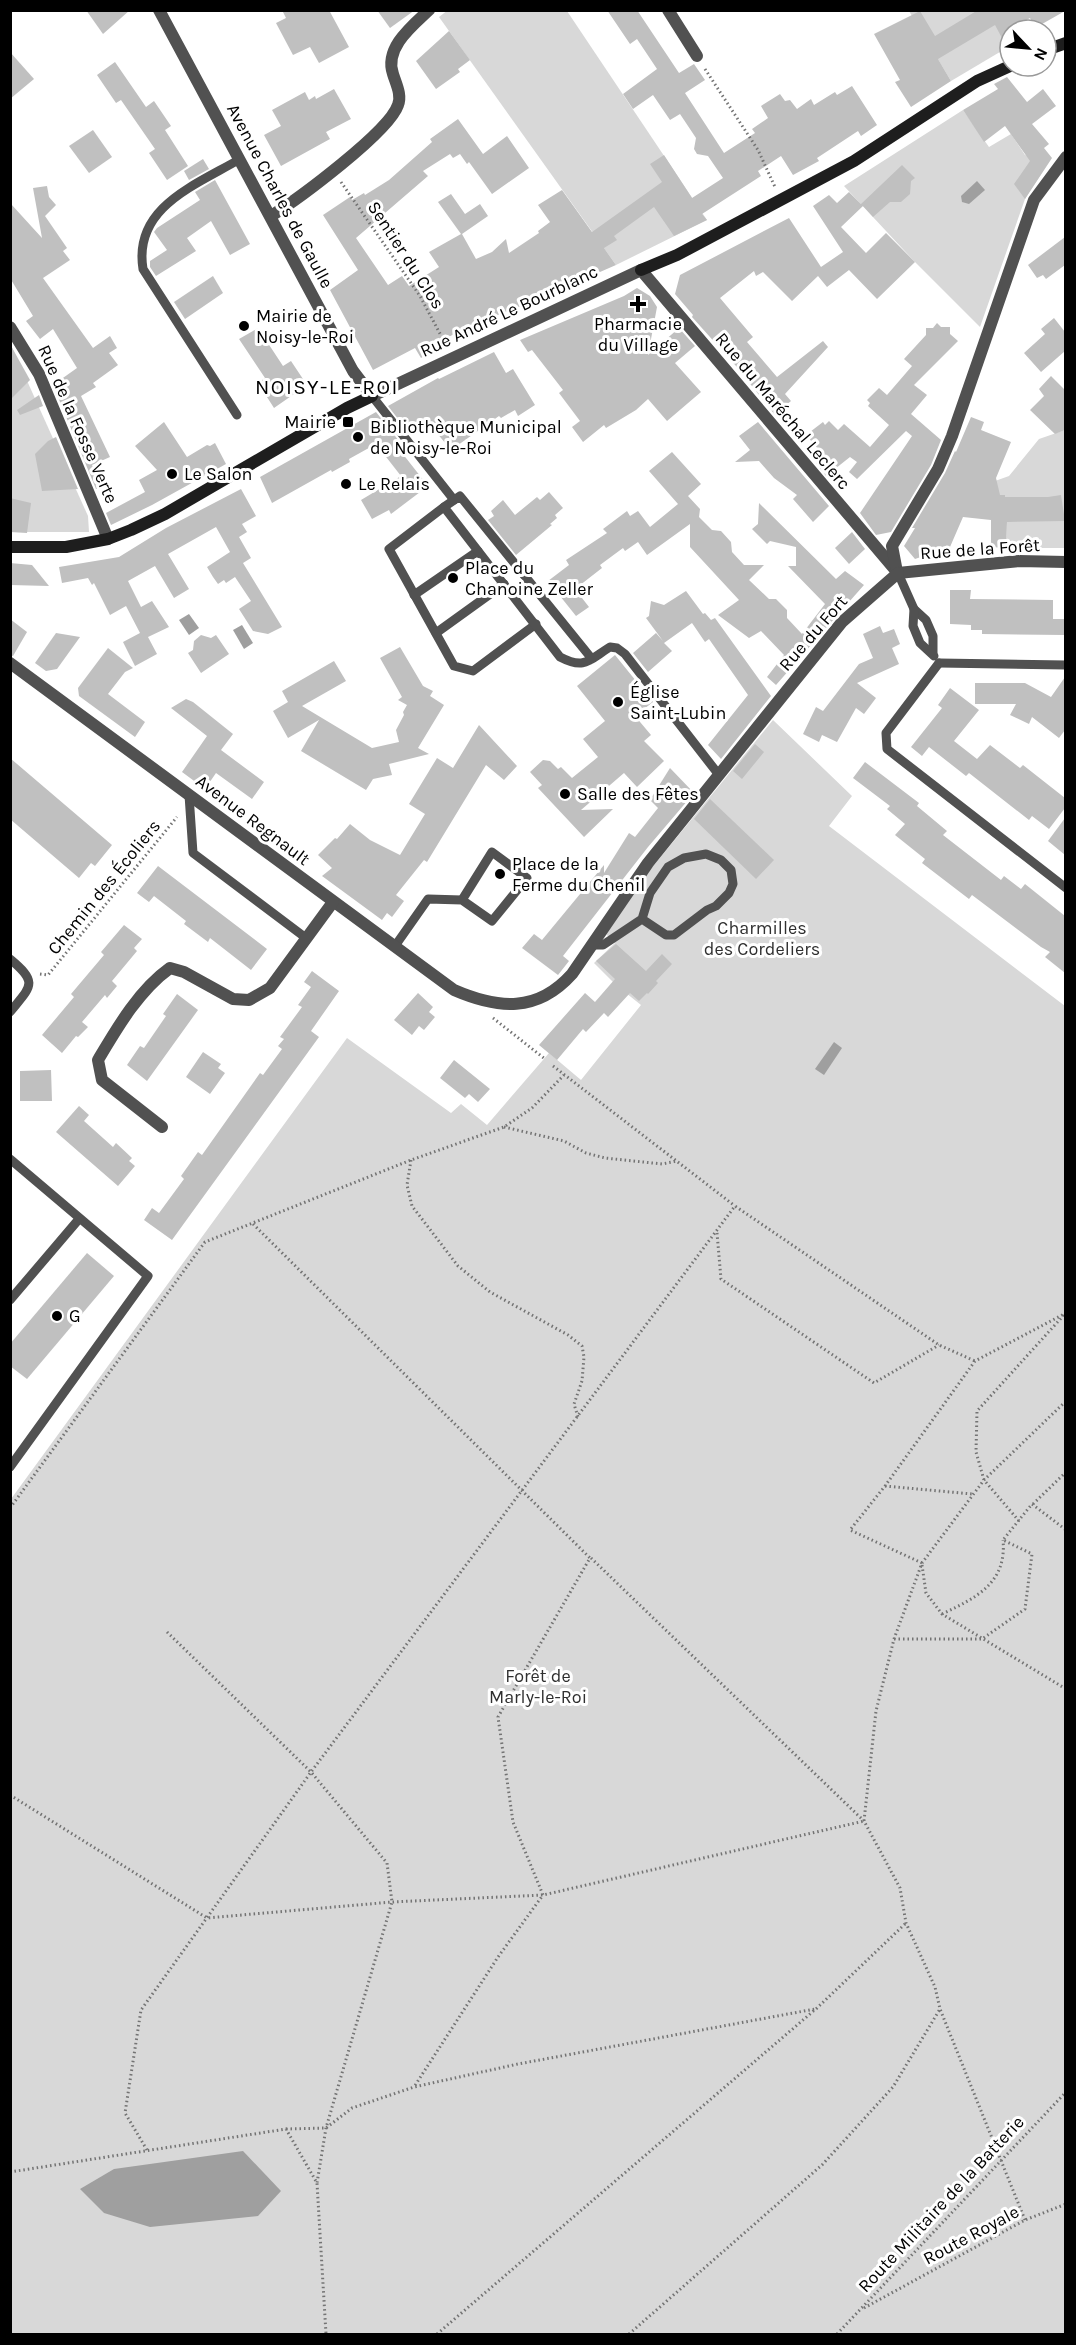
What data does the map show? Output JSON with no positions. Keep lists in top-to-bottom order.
{
  "streets": {
    "street": [
      "Avenue Charles de Gaulle",
      "Rue André Le Bourblanc",
      "Rue du Maréchal Leclerc",
      "Rue de la Fosse Verte",
      "Rue de la Forêt",
      "Rue du Fort",
      "Avenue Regnault"
    ],
    "path": [
      "Sentier du Clos",
      "Chemin des Écoliers",
      "Route Militaire de la Batterie",
      "Route Royale"
    ]
  },
  "crossings": [
    ["Avenue Charles de Gaulle", "Rue André Le Bourblanc"],
    ["Sentier du Clos", "Rue André Le Bourblanc"],
    ["Rue André Le Bourblanc", "Rue du Maréchal Leclerc"],
    ["Rue André Le Bourblanc", "Rue de la Fosse Verte"],
    ["Rue du Maréchal Leclerc", "Rue de la Forêt"],
    ["Rue du Maréchal Leclerc", "Rue du Fort"],
    ["Rue de la Forêt", "Rue du Fort"],
    ["Rue du Fort", "Avenue Regnault"],
    ["Avenue Regnault", "Chemin des Écoliers"],
    ["Route Militaire de la Batterie", "Route Royale"]
  ],
  "districts": ["NOISY-LE-ROI"],
  "parks": ["Charmilles des Cordeliers", "Forêt de Marly-le-Roi"],
  "places": {
    "health": ["Pharmacie du Village"],
    "other": [
      "Mairie de Noisy-le-Roi",
      "Bibliothèque Municipal de Noisy-le-Roi",
      "Le Salon",
      "Le Relais",
      "Place du Chanoine Zeller",
      "Église Saint-Lubin",
      "Salle des Fêtes",
      "Place de la Ferme du Chenil",
      "G"
    ],
    "transit": ["Mairie"]
  },
  "north": "bottom right"
}
